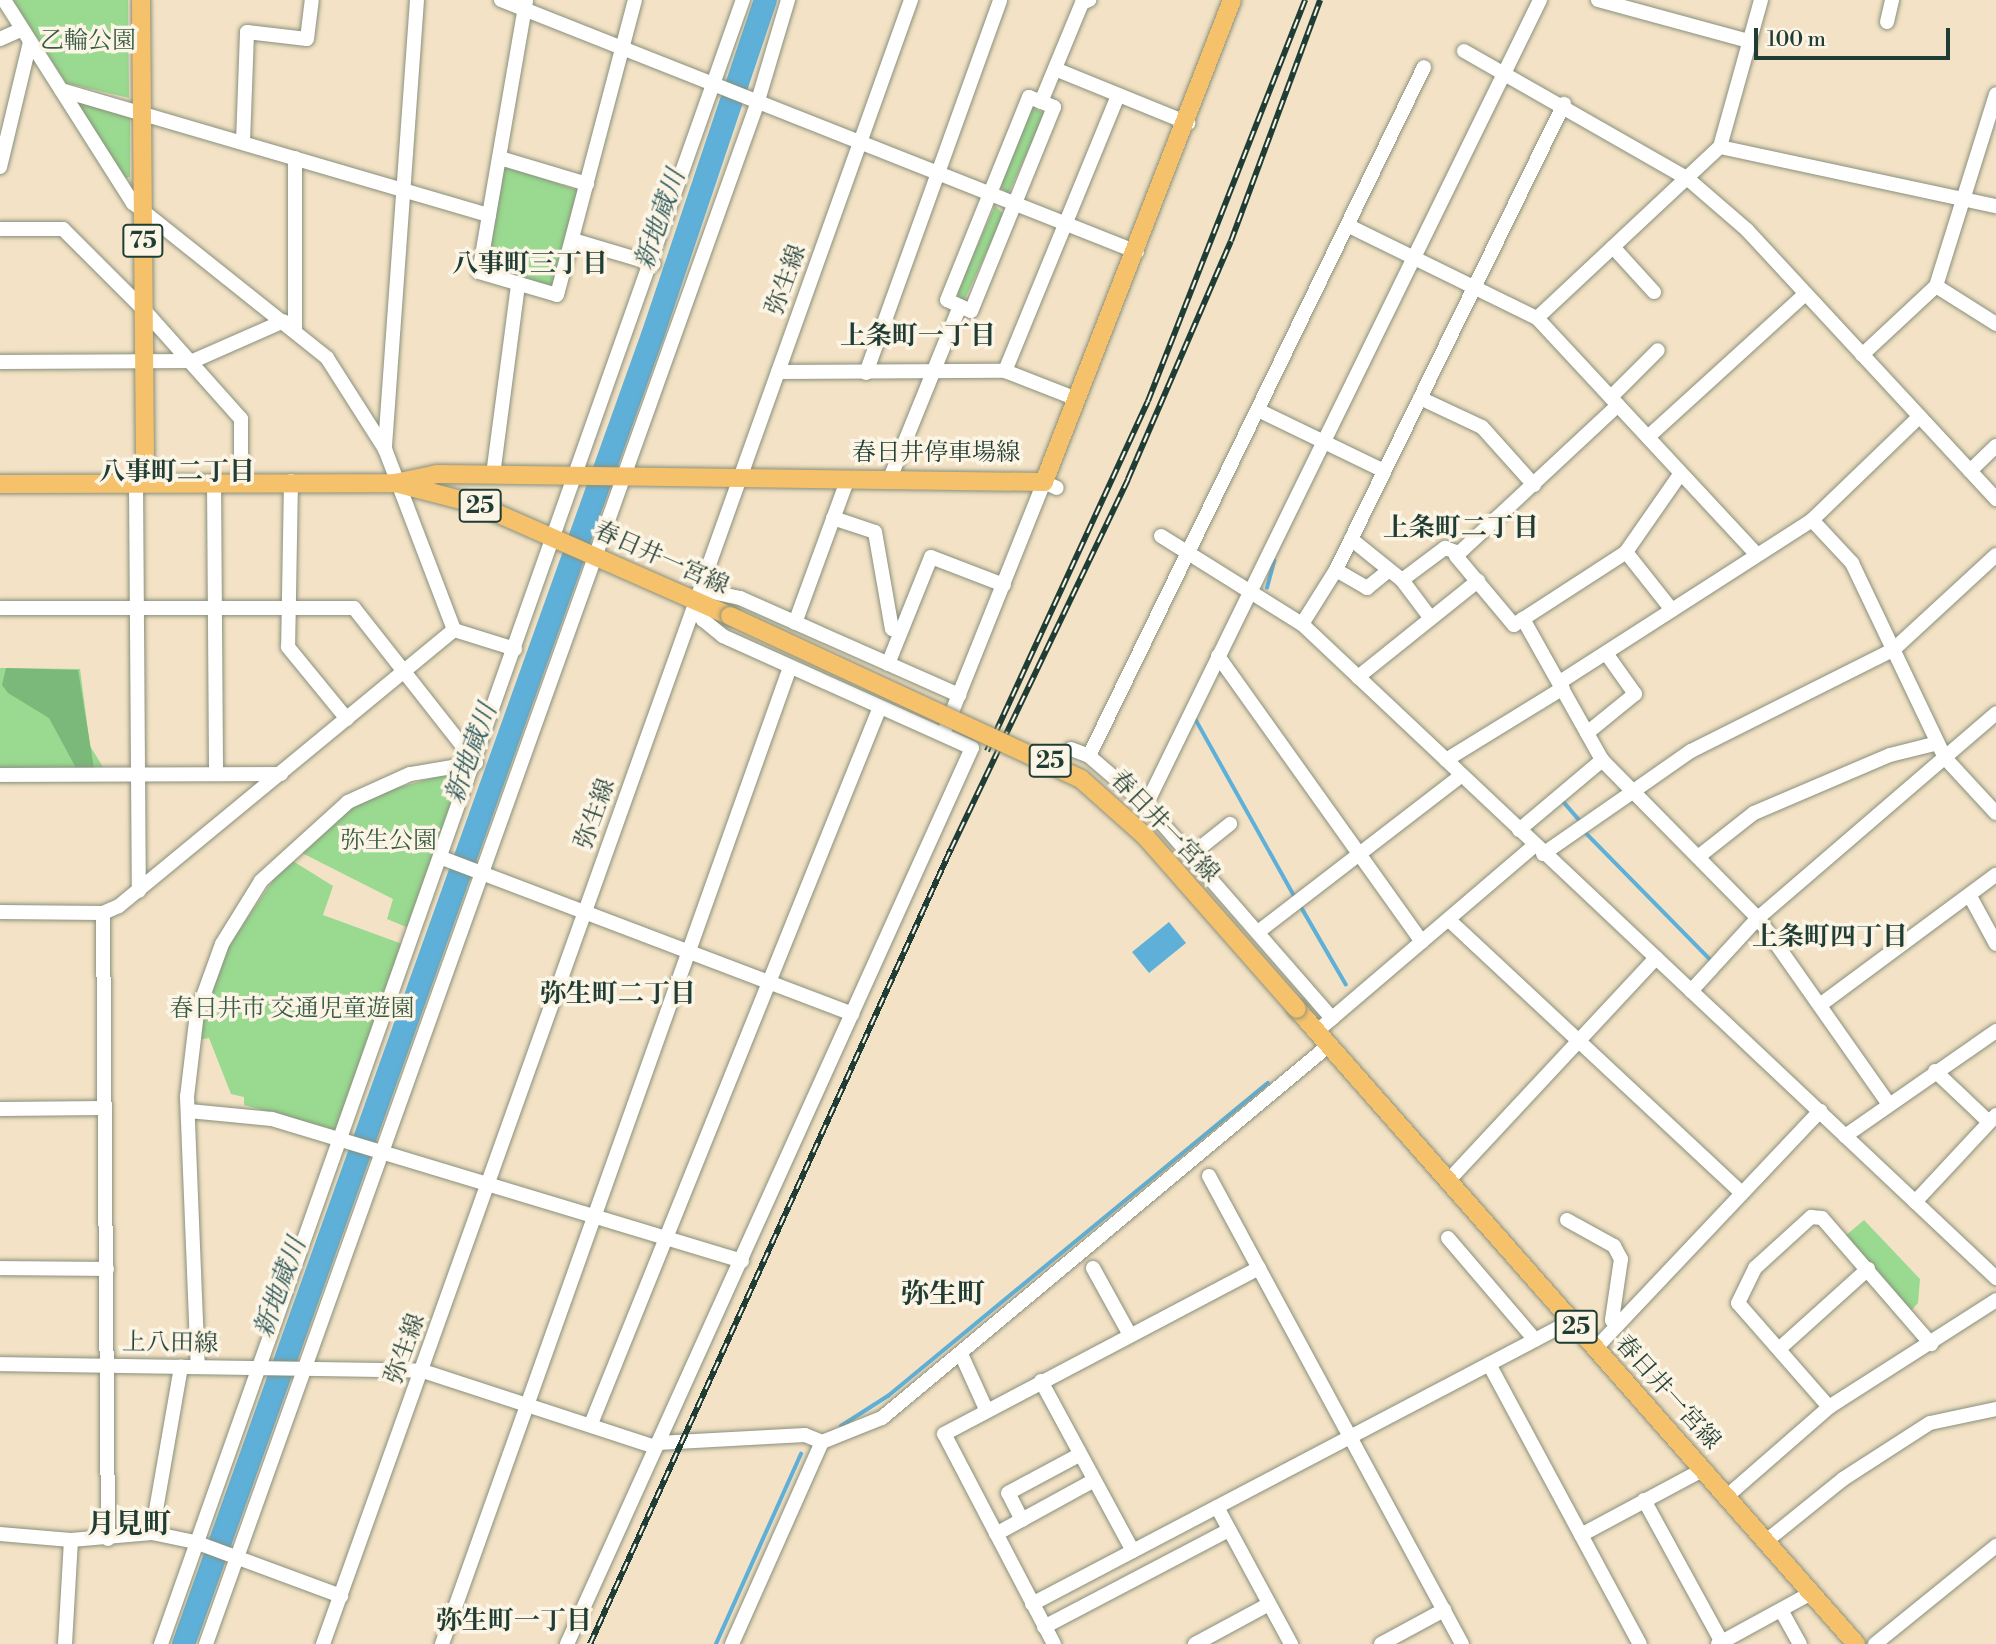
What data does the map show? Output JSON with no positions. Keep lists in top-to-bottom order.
{
  "streets": {
    "main road": [
      "75",
      "春日井停車場線",
      "25",
      "春日井一宮線"
    ],
    "street": ["弥生線", "上八田線"]
  },
  "crossings": [
    ["75", "春日井一宮線"],
    ["弥生線", "春日井停車場線"],
    ["弥生線", "春日井一宮線"],
    ["弥生線", "上八田線"],
    ["春日井停車場線", "春日井一宮線"]
  ],
  "districts": [
    "八事町三丁目",
    "上条町一丁目",
    "八事町二丁目",
    "上条町二丁目",
    "上条町四丁目",
    "弥生町二丁目",
    "弥生町",
    "月見町",
    "弥生町一丁目"
  ],
  "water": ["新地蔵川"],
  "parks": ["乙輪公園", "弥生公園", "春日井市 交通児童遊園"],
  "scale_bar": "100 m"
}
